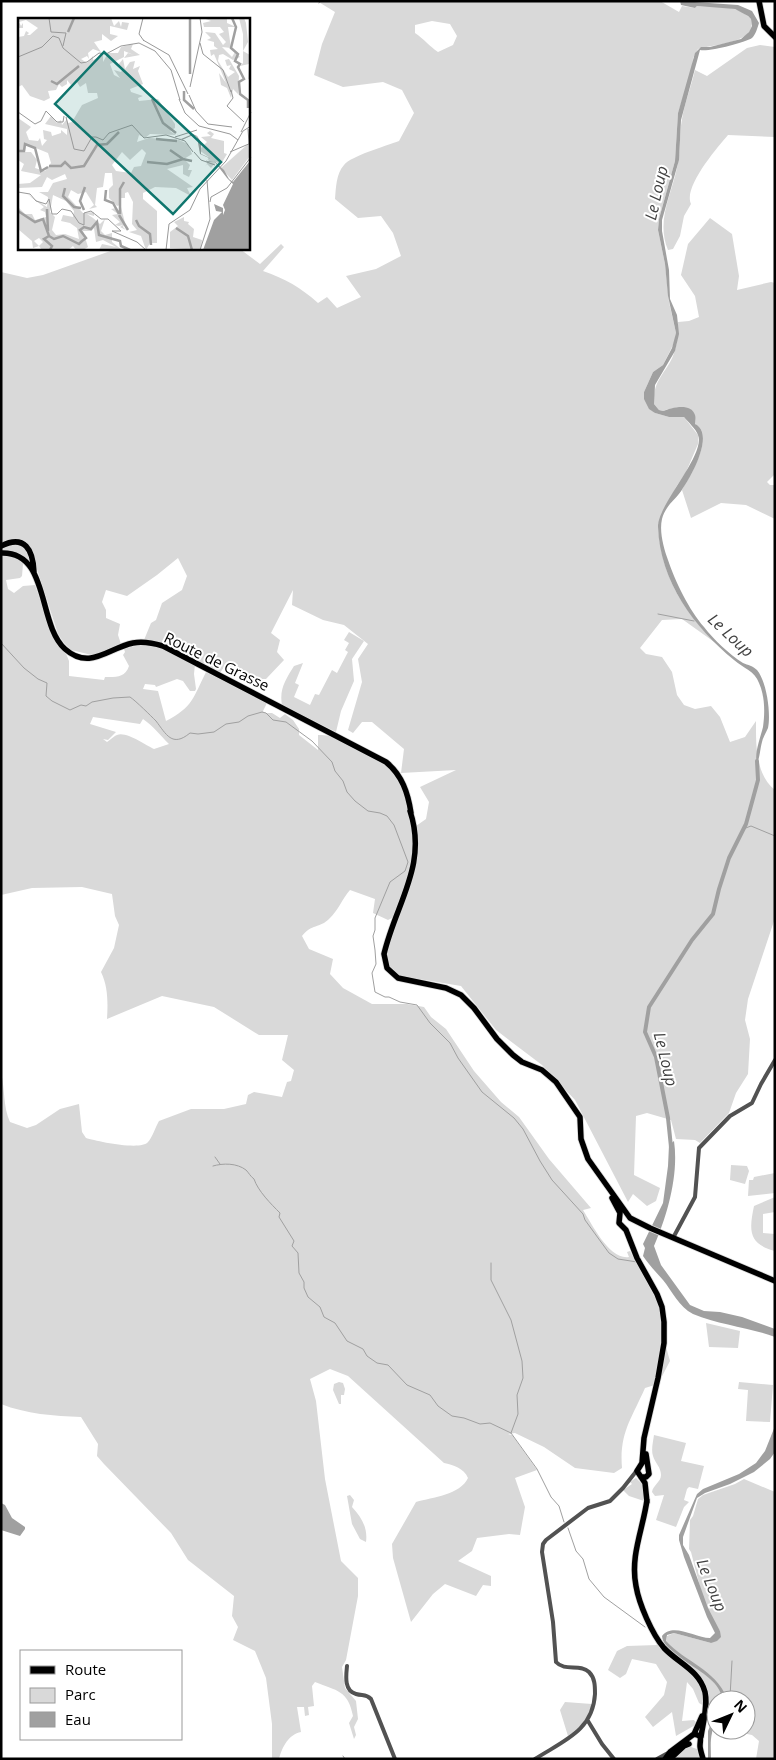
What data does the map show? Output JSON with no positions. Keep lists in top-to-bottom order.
{
  "streets": {
    "main road": ["Route de Grasse"]
  },
  "water": ["Le Loup"],
  "legend": ["Route", "Parc", "Eau"],
  "north": "top right"
}
